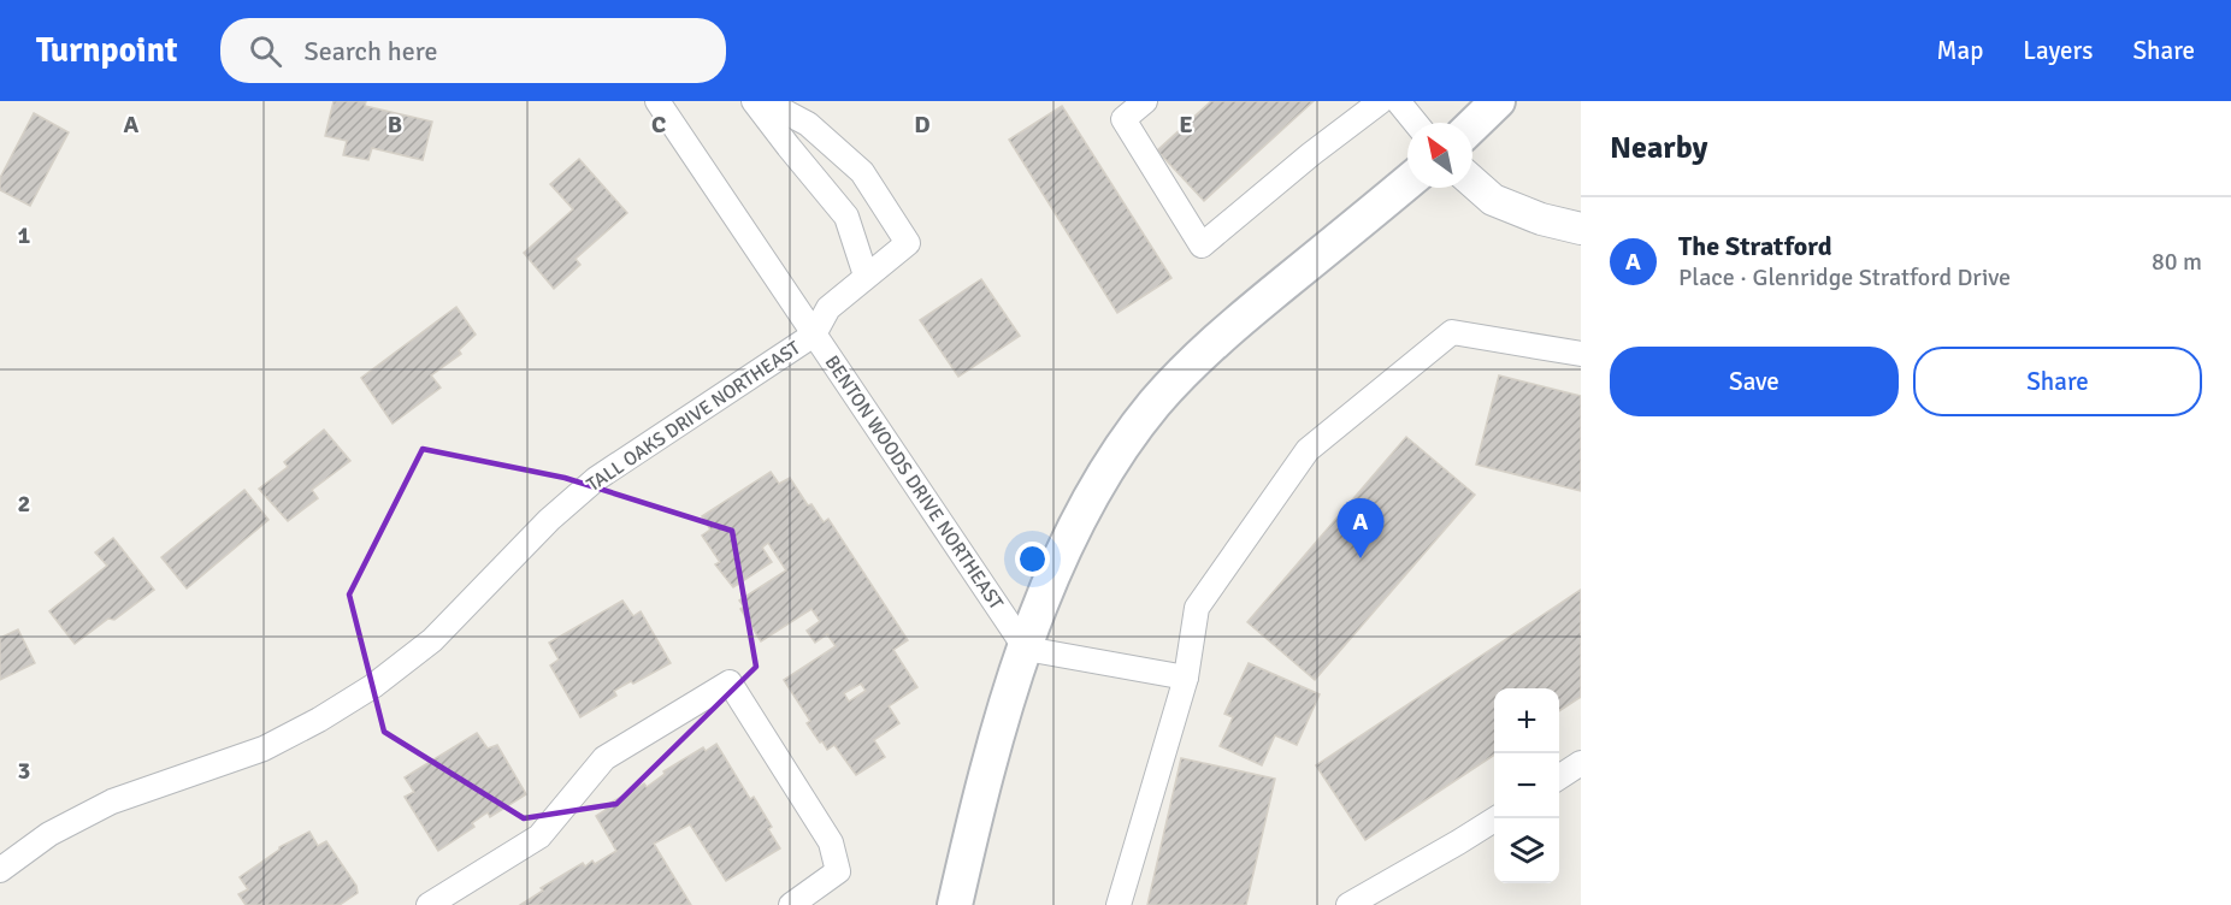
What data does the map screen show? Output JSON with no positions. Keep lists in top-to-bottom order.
{
  "streets": {
    "street": ["TALL OAKS DRIVE NORTHEAST", "BENTON WOODS DRIVE NORTHEAST"]
  },
  "crossings": [
    ["TALL OAKS DRIVE NORTHEAST", "BENTON WOODS DRIVE NORTHEAST"]
  ],
  "north": "top left",
  "page": {
    "header": "Turnpoint",
    "search": "Search here",
    "nav": ["Map", "Layers", "Share"],
    "heading": "Nearby",
    "list": [
      {
        "mark": "A",
        "name": "The Stratford",
        "note": "Place · Glenridge Stratford Drive",
        "value": "80 m"
      }
    ],
    "buttons": ["Save", "Share"],
    "pins": "A",
    "map_buttons": ["+", "−"]
  },
  "grid": {
    "columns": [
      "A",
      "B",
      "C",
      "D",
      "E"
    ],
    "rows": ["1", "2", "3"]
  }
}
